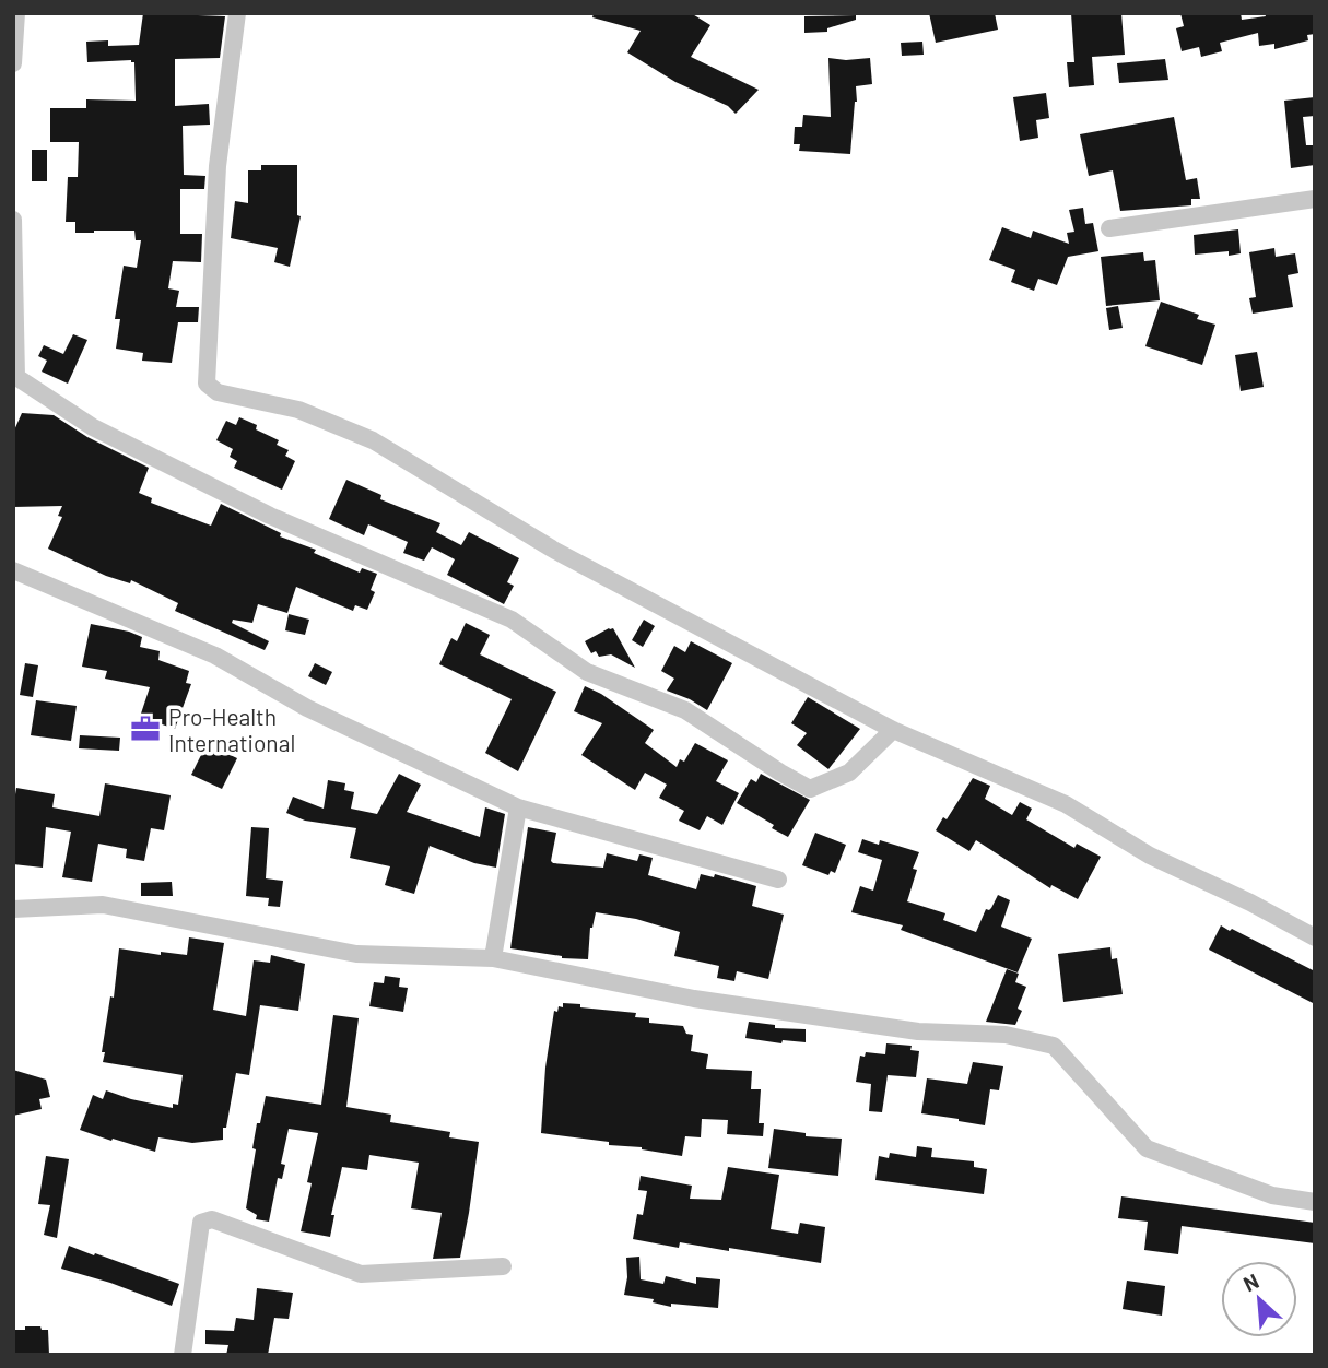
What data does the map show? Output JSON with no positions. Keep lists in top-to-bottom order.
{
  "places": {
    "office": ["Pro-Health International"]
  },
  "north": "top left"
}
